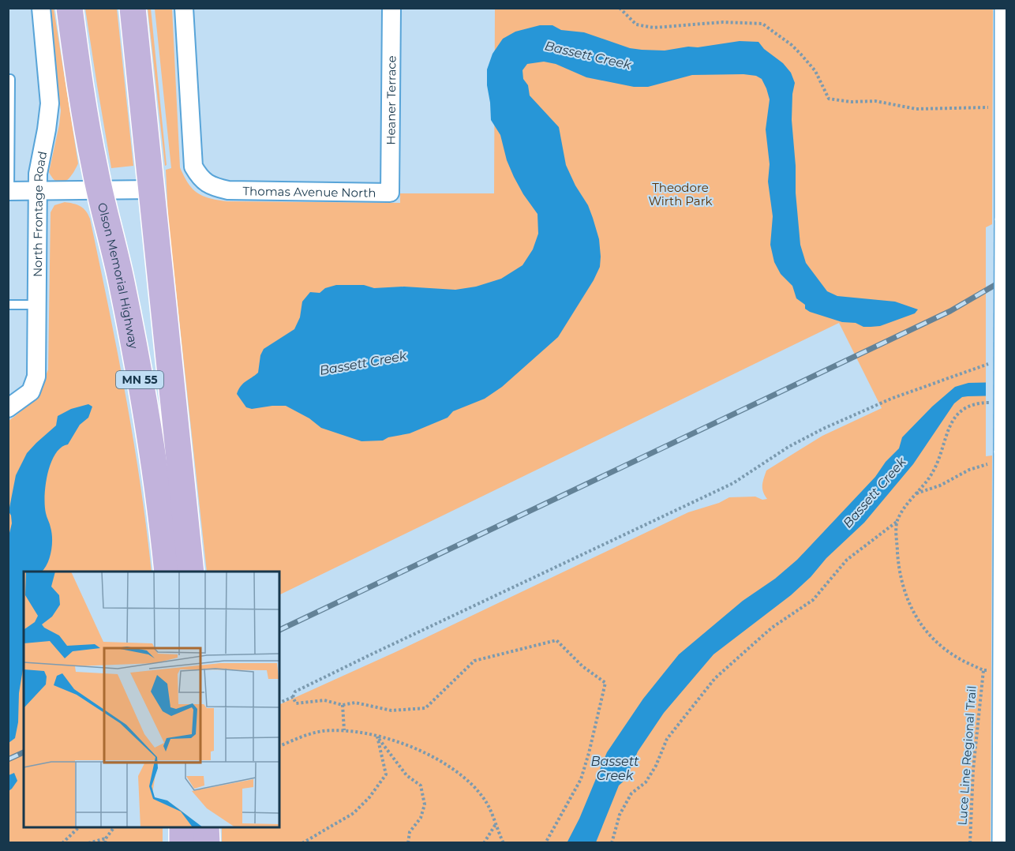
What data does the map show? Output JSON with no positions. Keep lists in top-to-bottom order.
{
  "streets": {
    "main road": ["Olson Memorial Highway", "MN 55"],
    "street": ["Heaner Terrace", "Thomas Avenue North", "North Frontage Road"],
    "path": ["Luce Line Regional Trail"]
  },
  "crossings": [
    ["Heaner Terrace", "Thomas Avenue North"]
  ],
  "water": ["Bassett Creek"],
  "parks": ["Theodore Wirth Park"]
}
